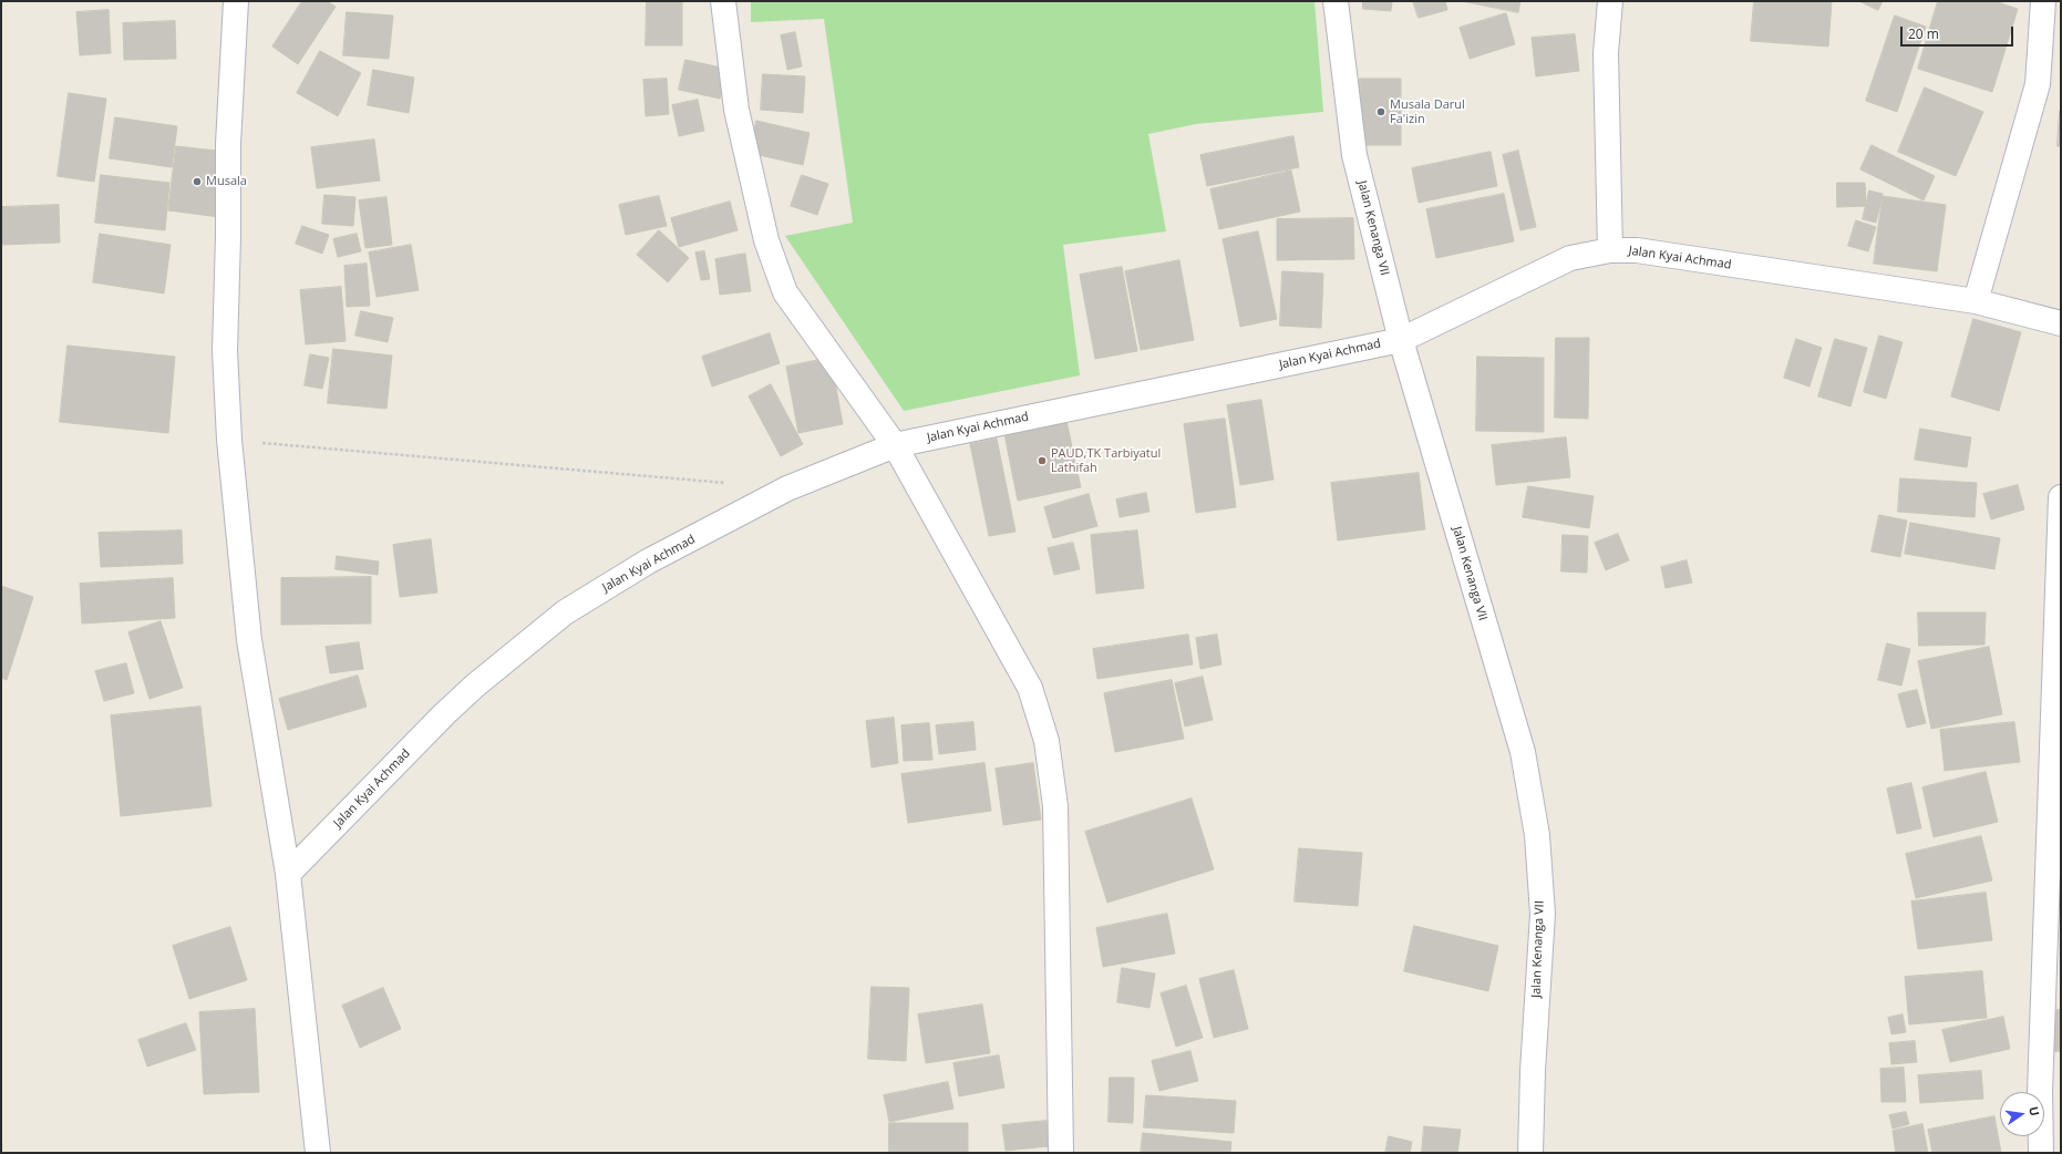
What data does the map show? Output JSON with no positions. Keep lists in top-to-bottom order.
{
  "streets": {
    "street": ["Jalan Kenanga VII", "Jalan Kyai Achmad"]
  },
  "crossings": [
    ["Jalan Kenanga VII", "Jalan Kyai Achmad"]
  ],
  "places": ["Musala Darul Fa'izin", "Musala", "PAUD,TK Tarbiyatul Lathifah"],
  "scale_bar": "20 m",
  "north": "right"
}
